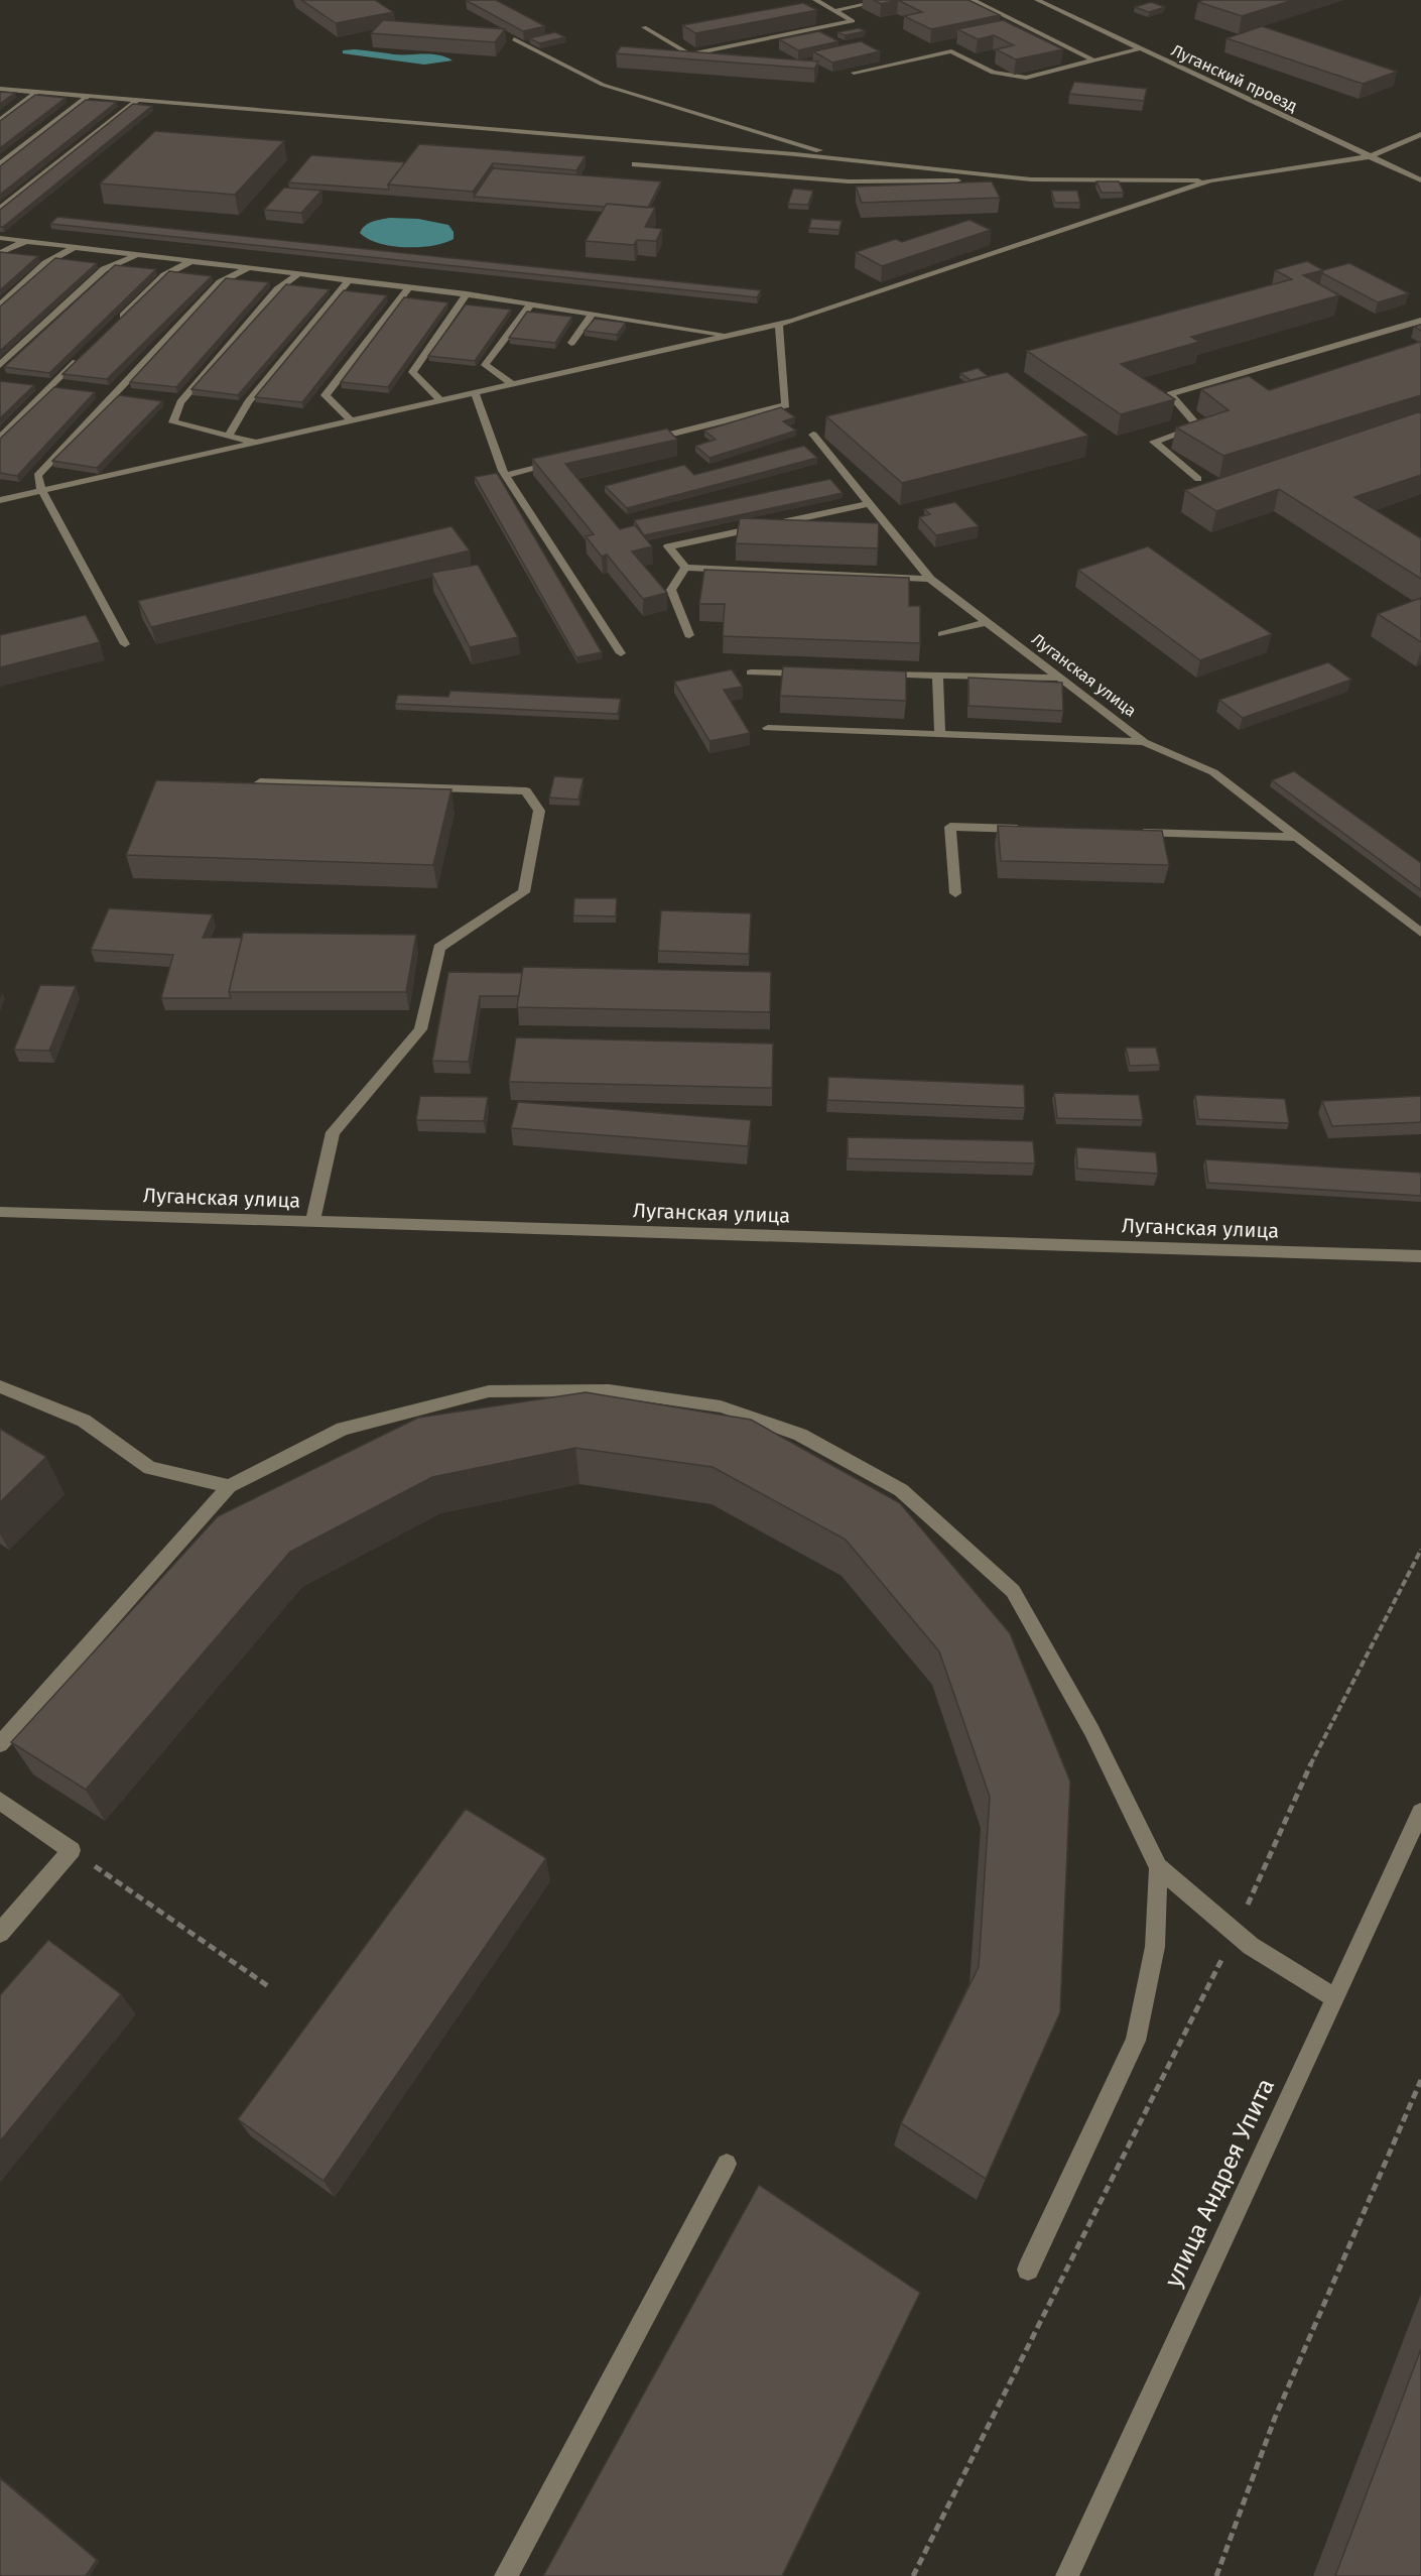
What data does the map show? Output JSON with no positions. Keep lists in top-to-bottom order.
{
  "streets": {
    "street": ["Луганский проезд", "Луганская улица", "улица Андрея Упита"]
  }
}
